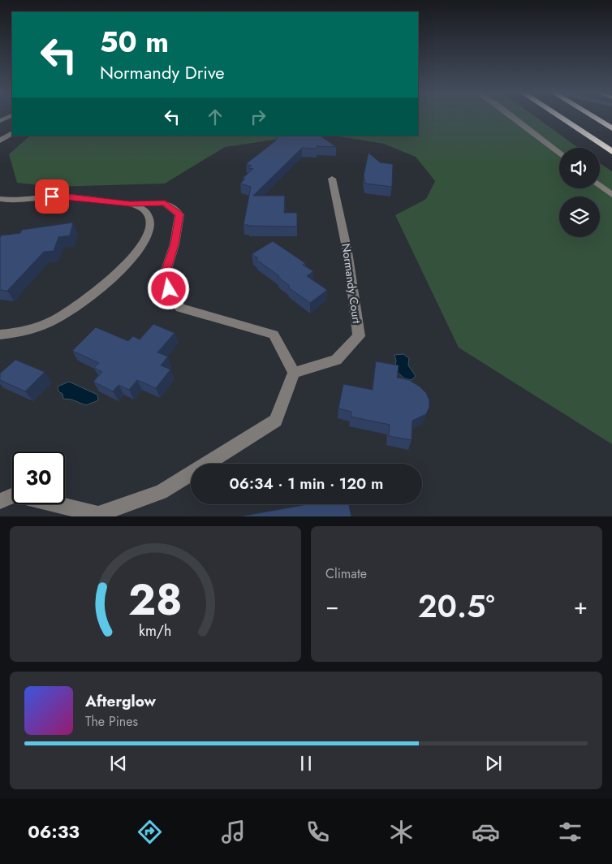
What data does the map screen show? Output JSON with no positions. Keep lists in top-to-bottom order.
{
  "streets": {
    "street": ["Normandy Court"]
  },
  "page": {
    "turn": ["50 m", "Normandy Drive"],
    "limit": "30",
    "trip": "06:34 · 1 min · 120 m",
    "tile": "Climate",
    "heat": ["−", "20.5°", "+"],
    "song": ["Afterglow", "The Pines"],
    "tabs": "06:33",
    "gauge": ["28", "km/h"]
  }
}
